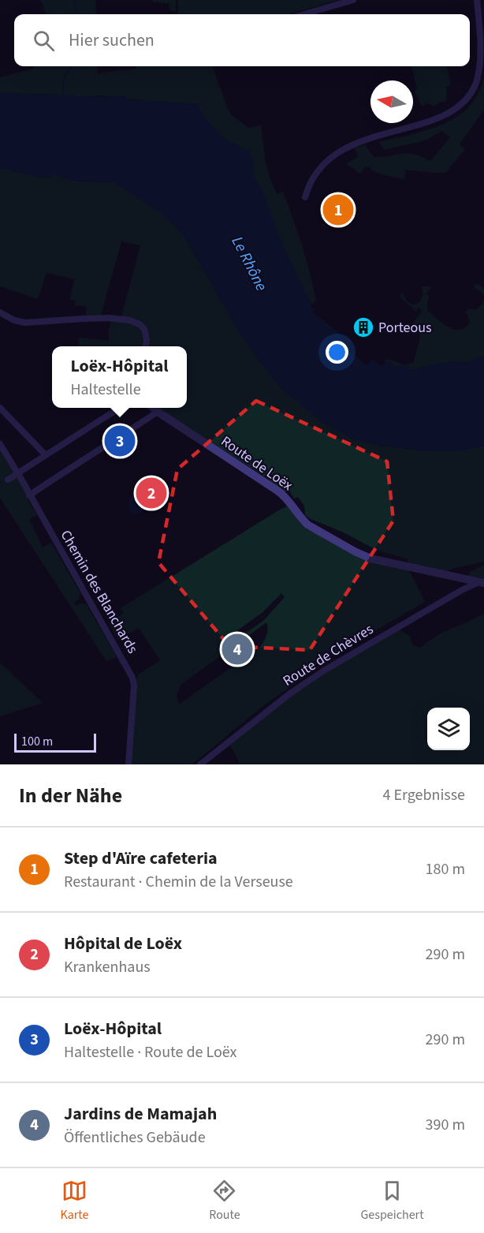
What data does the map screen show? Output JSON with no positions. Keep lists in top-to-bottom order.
{
  "streets": {
    "street": ["Route de Loëx", "Chemin des Blanchards", "Route de Chèvres"]
  },
  "crossings": [
    ["Route de Loëx", "Route de Chèvres"]
  ],
  "water": ["Le Rhône"],
  "places": {
    "building": ["Porteous"]
  },
  "scale_bar": "100 m",
  "north": "left",
  "page": {
    "search": "Hier suchen",
    "pins": [
      "1",
      "3",
      "2",
      "4"
    ],
    "popup": ["Loëx-Hôpital", "Haltestelle"],
    "scale": "100 m",
    "heading": ["In der Nähe", "4 Ergebnisse"],
    "list": [
      {
        "mark": "1",
        "name": "Step d'Aïre cafeteria",
        "note": "Restaurant · Chemin de la Verseuse",
        "value": "180 m"
      },
      {
        "mark": "2",
        "name": "Hôpital de Loëx",
        "note": "Krankenhaus",
        "value": "290 m"
      },
      {
        "mark": "3",
        "name": "Loëx-Hôpital",
        "note": "Haltestelle · Route de Loëx",
        "value": "290 m"
      },
      {
        "mark": "4",
        "name": "Jardins de Mamajah",
        "note": "Öffentliches Gebäude",
        "value": "390 m"
      }
    ],
    "nav": ["Karte", "Route", "Gespeichert"]
  }
}
